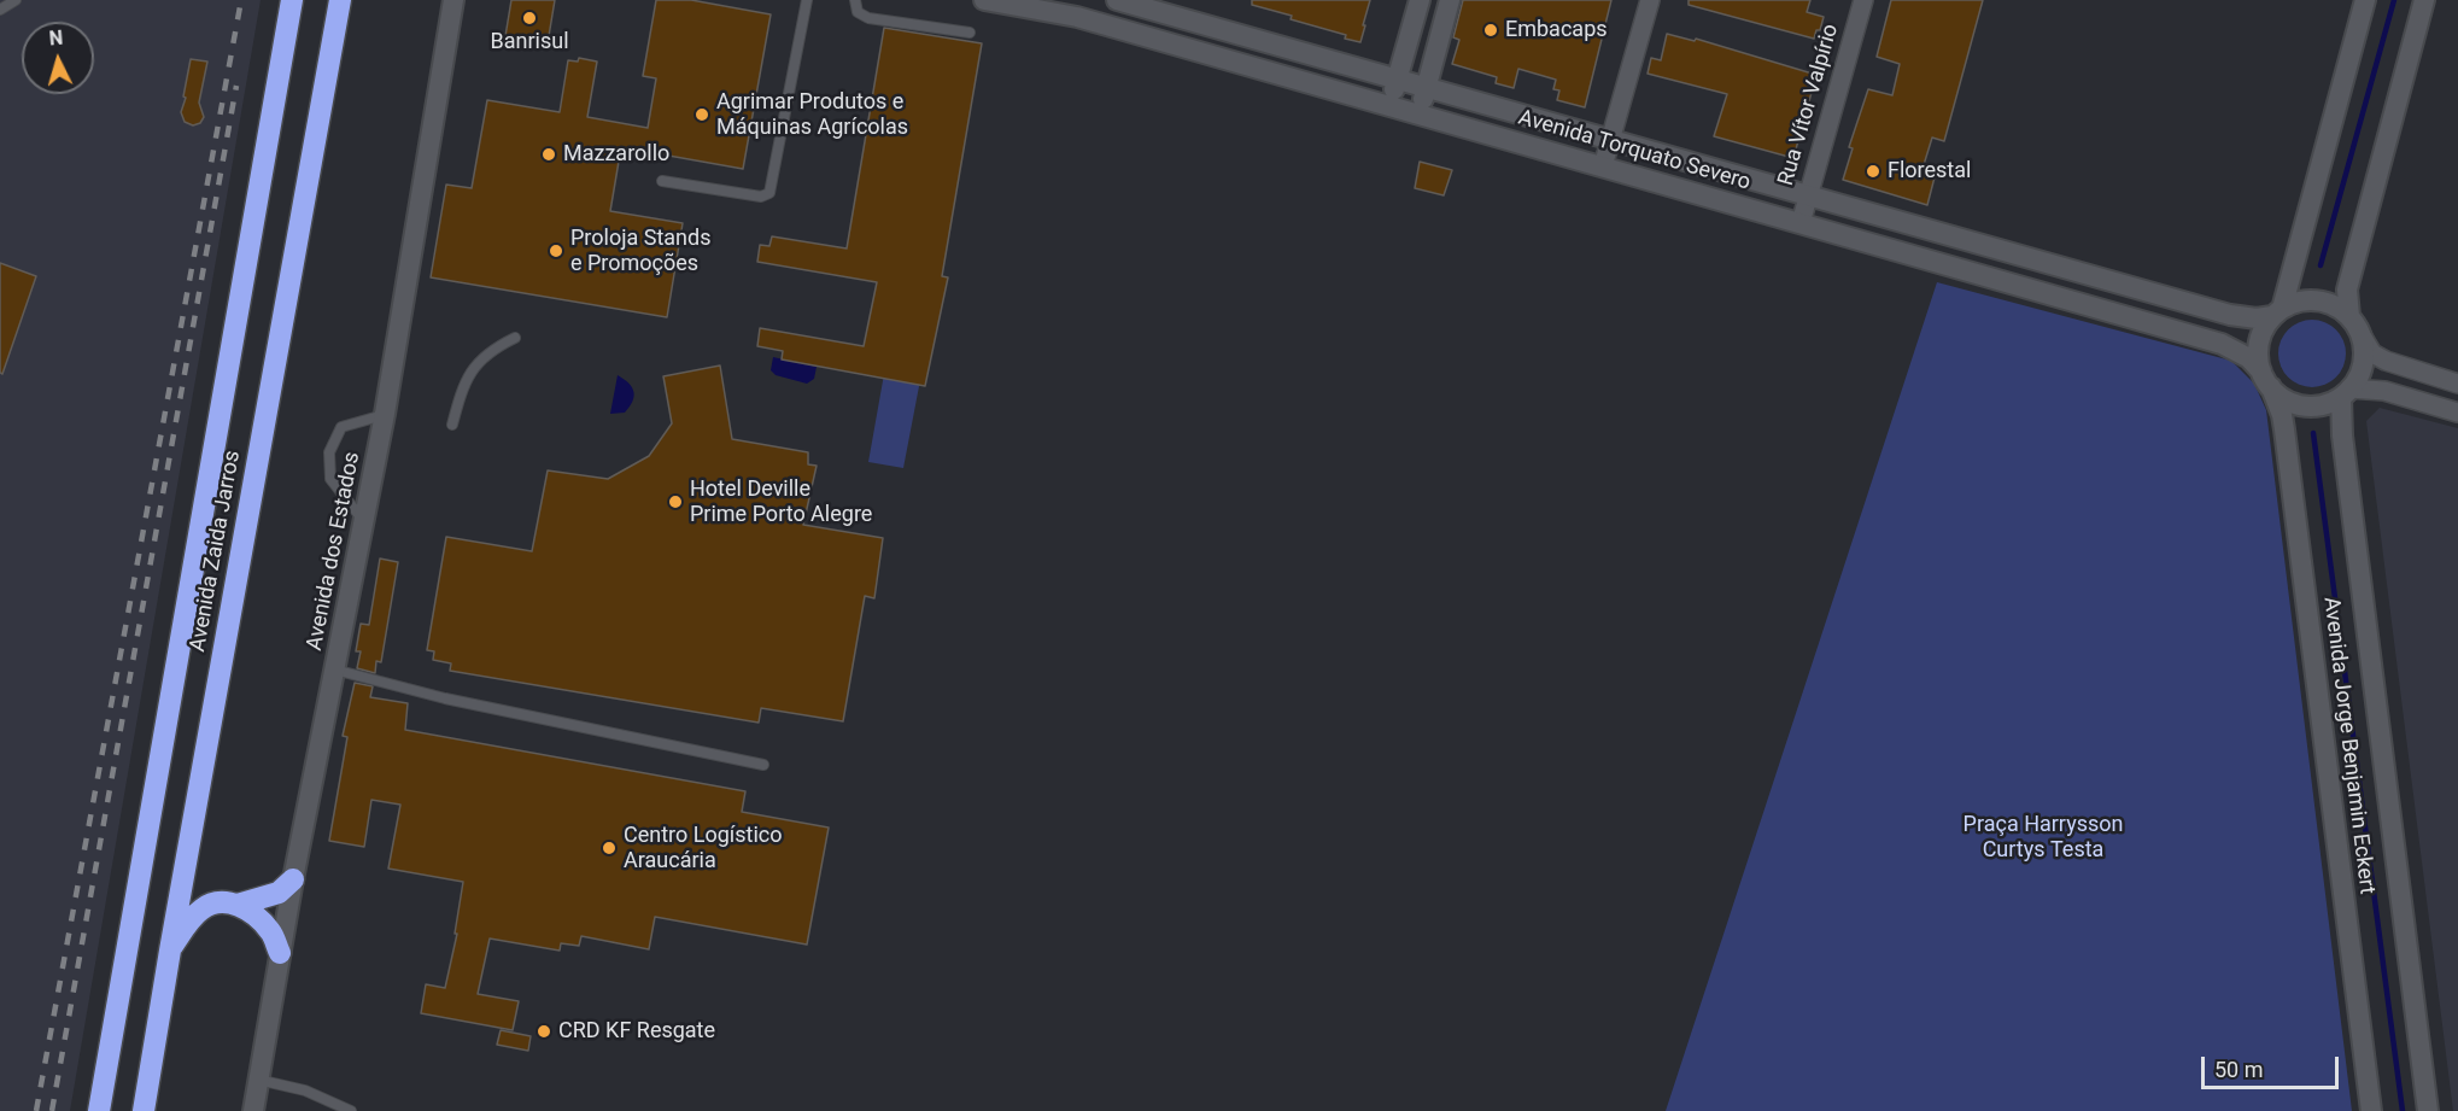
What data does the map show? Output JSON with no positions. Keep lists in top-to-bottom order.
{
  "streets": {
    "highway": ["Avenida Zaida Jarros"],
    "street": [
      "Rua Vítor Valpírio",
      "Avenida Torquato Severo",
      "Avenida dos Estados",
      "Avenida Jorge Benjamin Eckert"
    ]
  },
  "crossings": [
    ["Rua Vítor Valpírio", "Avenida Torquato Severo"],
    ["Avenida Torquato Severo", "Avenida Jorge Benjamin Eckert"]
  ],
  "parks": ["Praça Harrysson Curtys Testa"],
  "places": [
    "Banrisul",
    "Embacaps",
    "Agrimar Produtos e Máquinas Agrícolas",
    "Mazzarollo",
    "Florestal",
    "Proloja Stands e Promoções",
    "Hotel Deville Prime Porto Alegre",
    "Centro Logístico Araucária",
    "CRD KF Resgate"
  ],
  "scale_bar": "50 m",
  "north": "top"
}
